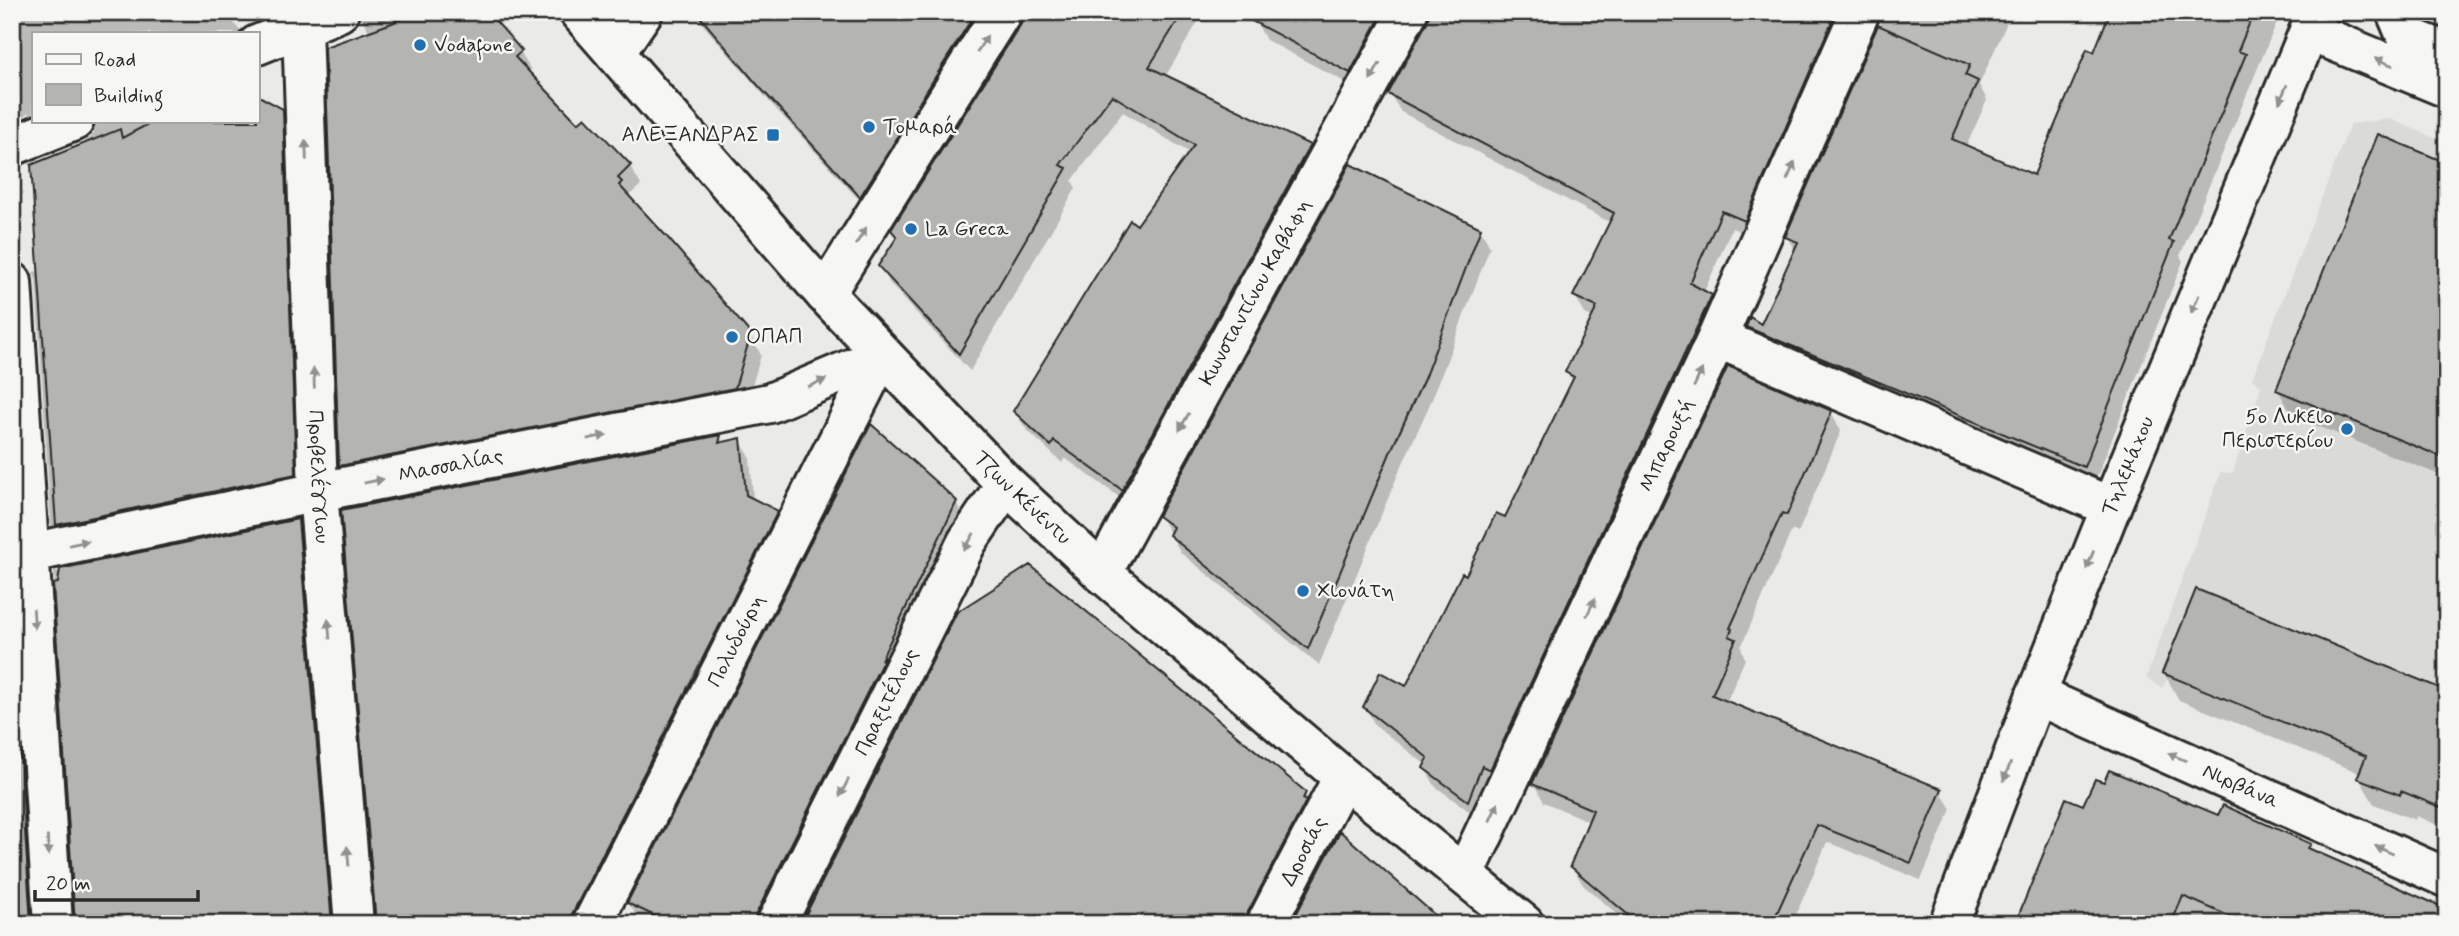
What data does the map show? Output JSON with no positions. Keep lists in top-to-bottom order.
{
  "streets": {
    "street": [
      "Κωνσταντίνου Καβάφη",
      "Μπαρουξή",
      "Μασσαλίας",
      "Τηλεμάχου",
      "Προβελέγγιου",
      "Τζων Κένεντυ",
      "Πολυδούρη",
      "Πραξιτέλους",
      "Νιρβάνα",
      "Δροσιάς"
    ]
  },
  "crossings": [
    ["Κωνσταντίνου Καβάφη", "Τζων Κένεντυ"],
    ["Μπαρουξή", "Τζων Κένεντυ"],
    ["Μασσαλίας", "Προβελέγγιου"],
    ["Μασσαλίας", "Τζων Κένεντυ"],
    ["Μασσαλίας", "Πολυδούρη"],
    ["Τηλεμάχου", "Νιρβάνα"],
    ["Τζων Κένεντυ", "Πολυδούρη"],
    ["Τζων Κένεντυ", "Πραξιτέλους"],
    ["Τζων Κένεντυ", "Δροσιάς"]
  ],
  "one_way": [
    "Κωνσταντίνου Καβάφη",
    "Μπαρουξή",
    "Μασσαλίας",
    "Τηλεμάχου",
    "Πραξιτέλους",
    "Νιρβάνα"
  ],
  "places": {
    "other": [
      "Vodafone",
      "Τομαρά",
      "La Greca",
      "ΟΠΑΠ",
      "5ο Λυκειο Περιστερίου",
      "Χιονάτη"
    ],
    "transit": ["ΑΛΕΞΑΝΔΡΑΣ"]
  },
  "legend": ["Road", "Building"],
  "scale_bar": "20 m"
}
